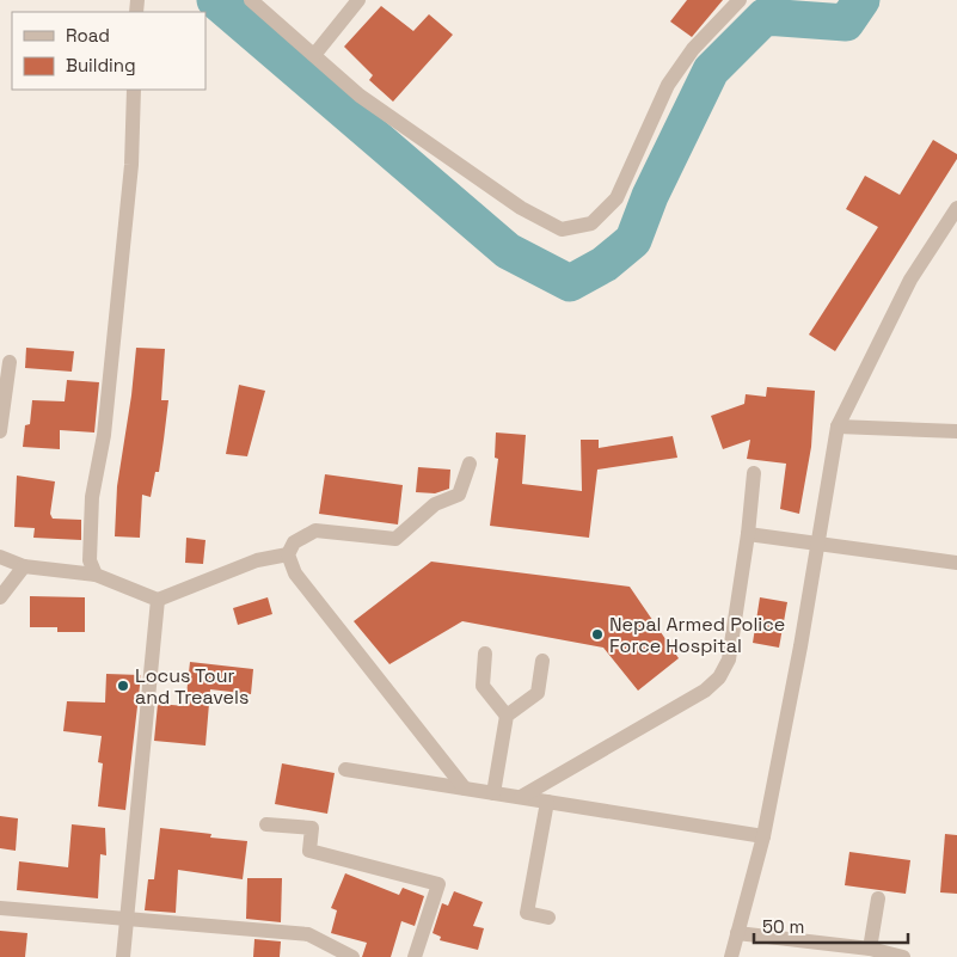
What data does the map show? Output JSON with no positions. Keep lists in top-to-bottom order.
{
  "places": ["Nepal Armed Police Force Hospital", "Locus Tour and Treavels"],
  "legend": ["Road", "Building"],
  "scale_bar": "50 m"
}
